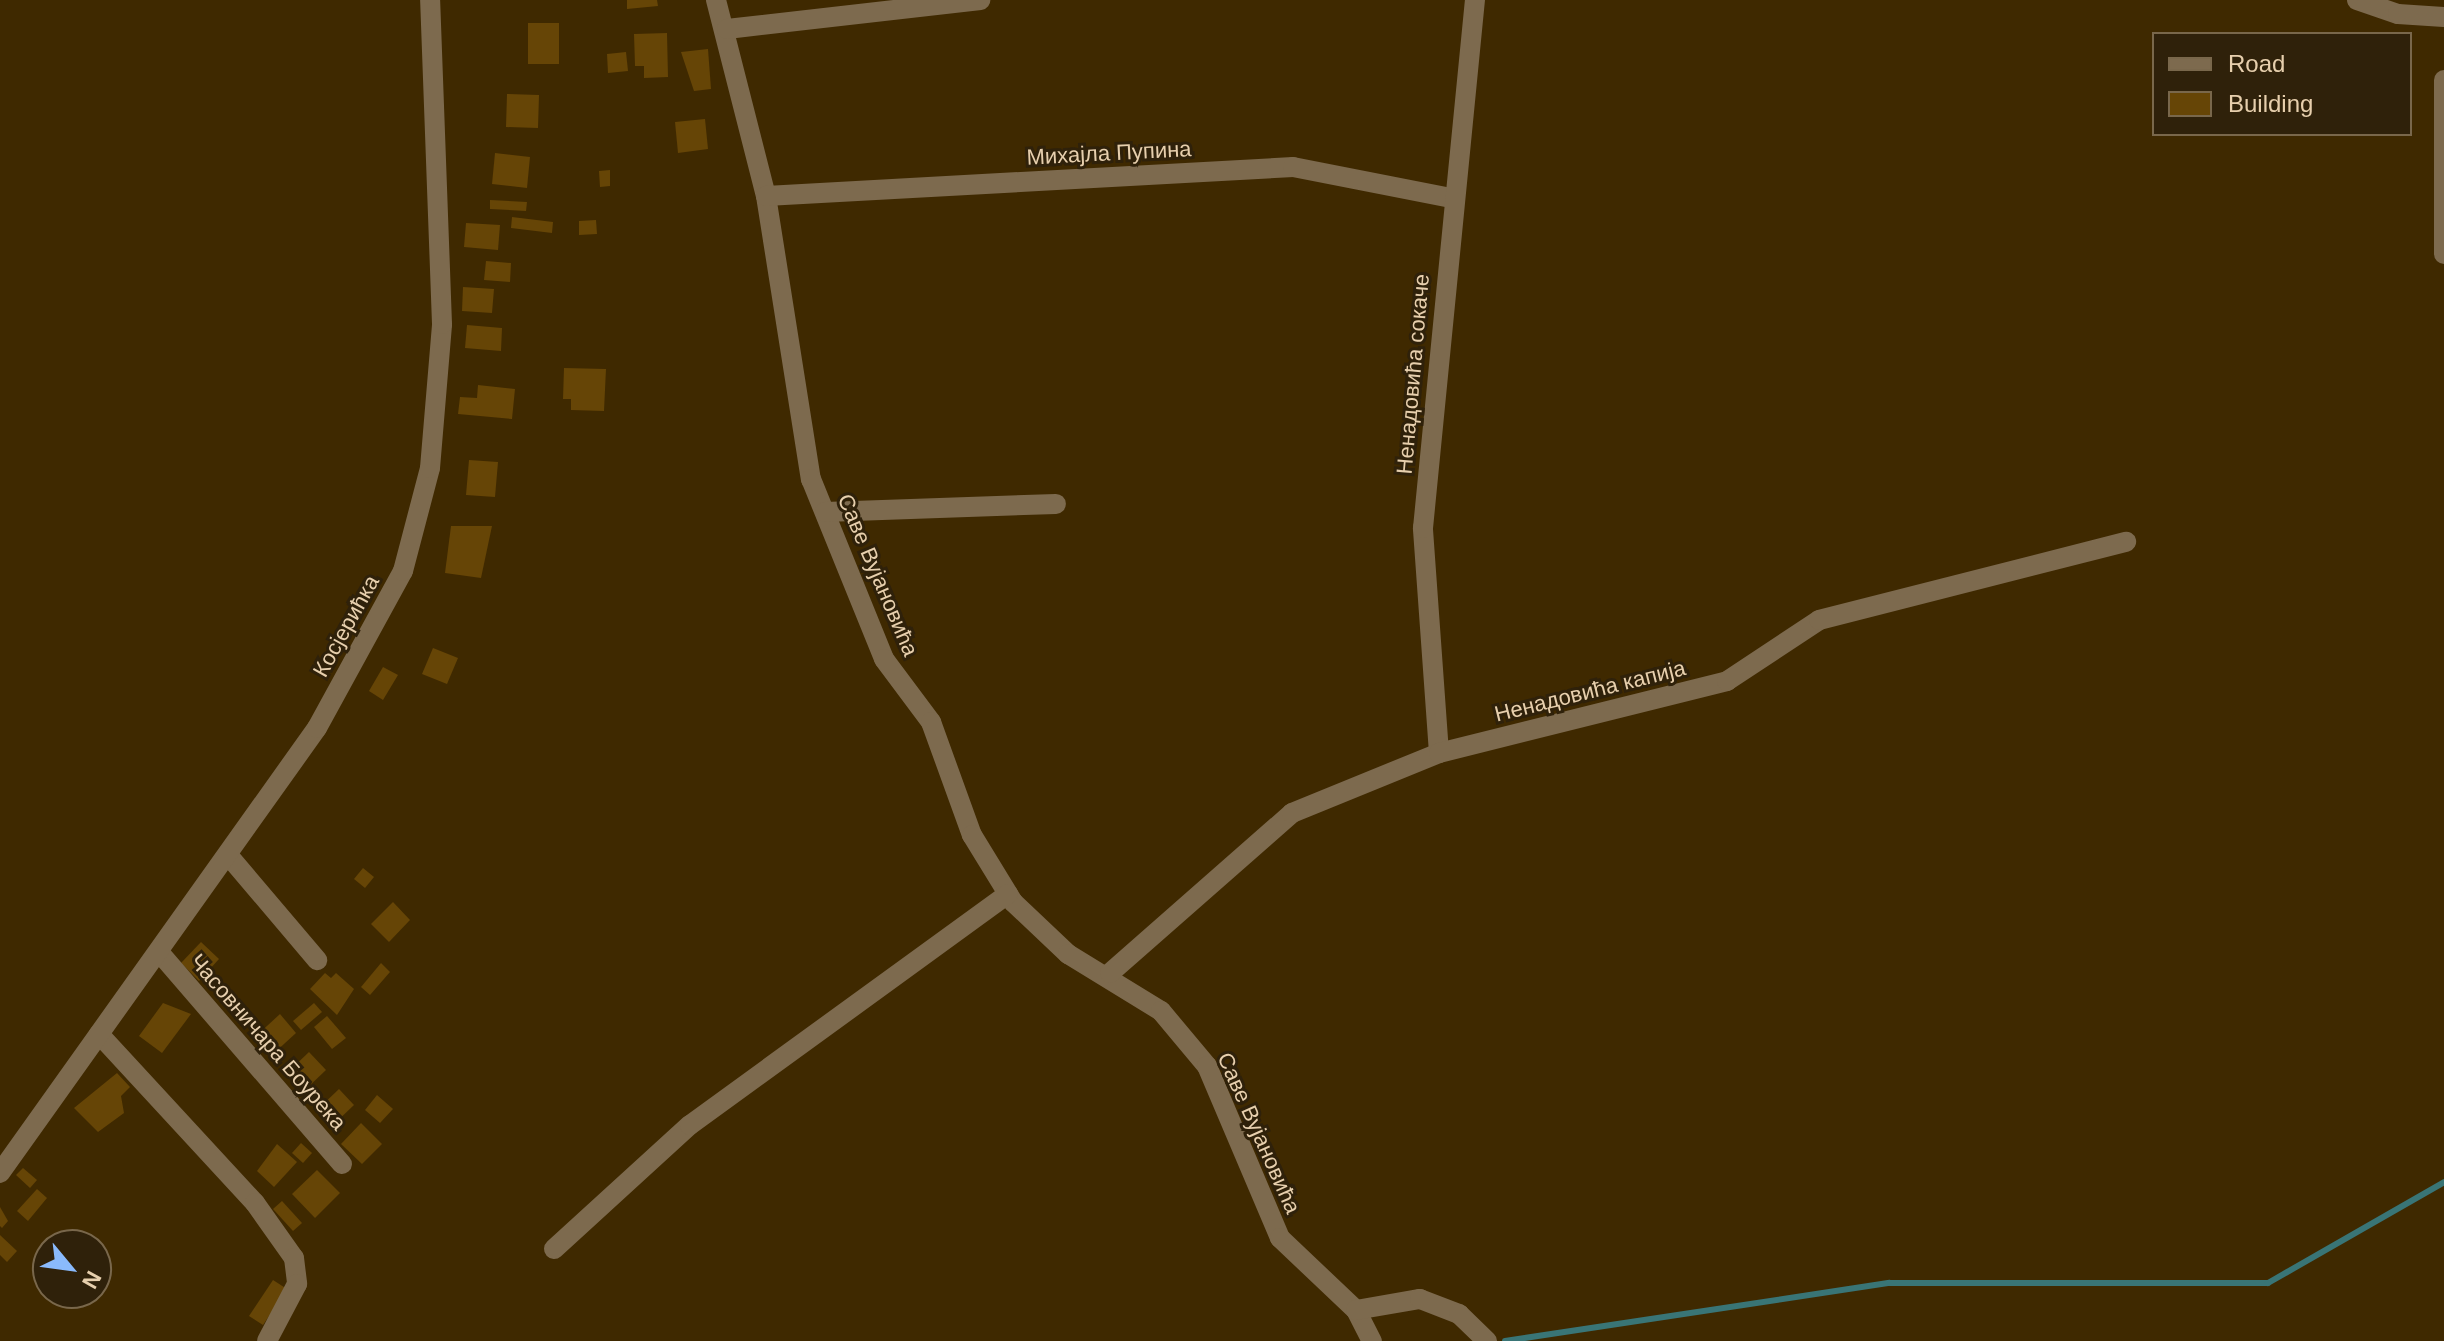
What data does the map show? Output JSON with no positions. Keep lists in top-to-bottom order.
{
  "streets": {
    "street": [
      "Михајла Пупина",
      "Ненадовића сокаче",
      "Саве Вујановића",
      "Косјерићка",
      "Ненадовића капија",
      "Часовничара Боурека"
    ]
  },
  "crossings": [
    ["Михајла Пупина", "Ненадовића сокаче"],
    ["Михајла Пупина", "Саве Вујановића"],
    ["Ненадовића сокаче", "Ненадовића капија"],
    ["Саве Вујановића", "Ненадовића капија"],
    ["Косјерићка", "Часовничара Боурека"]
  ],
  "legend": ["Road", "Building"],
  "north": "bottom right"
}
